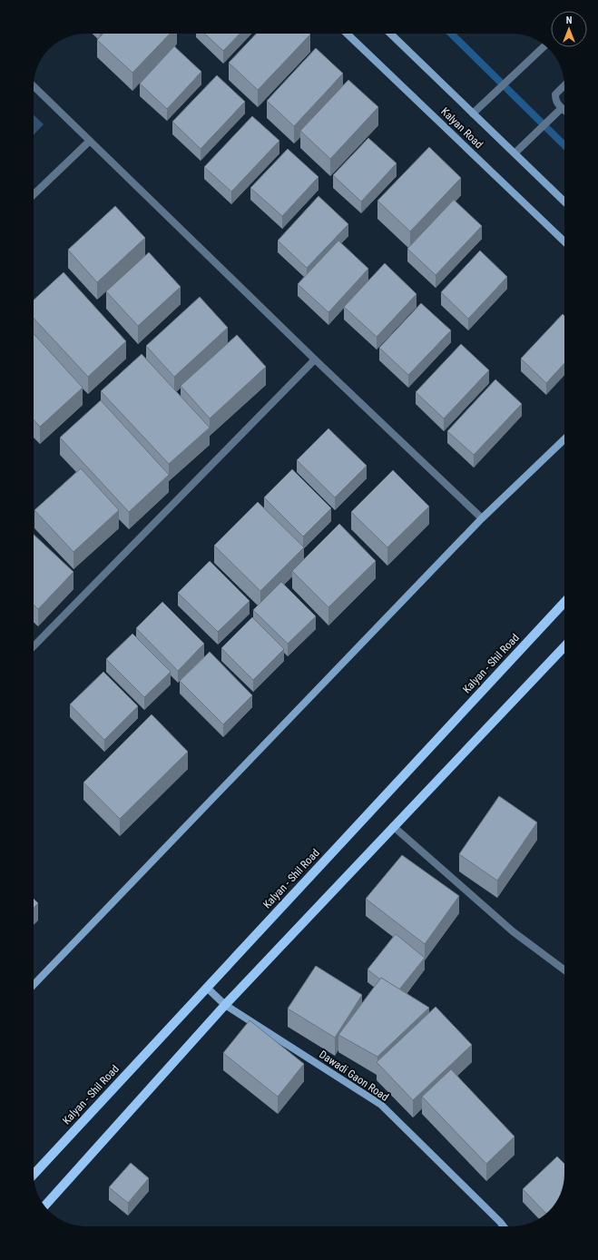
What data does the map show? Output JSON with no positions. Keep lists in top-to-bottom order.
{
  "streets": {
    "main road": ["Kalyan - Shil Road"],
    "street": ["Kalyan Road", "Dawadi Gaon Road"]
  },
  "crossings": [
    ["Kalyan - Shil Road", "Dawadi Gaon Road"]
  ],
  "north": "top"
}
